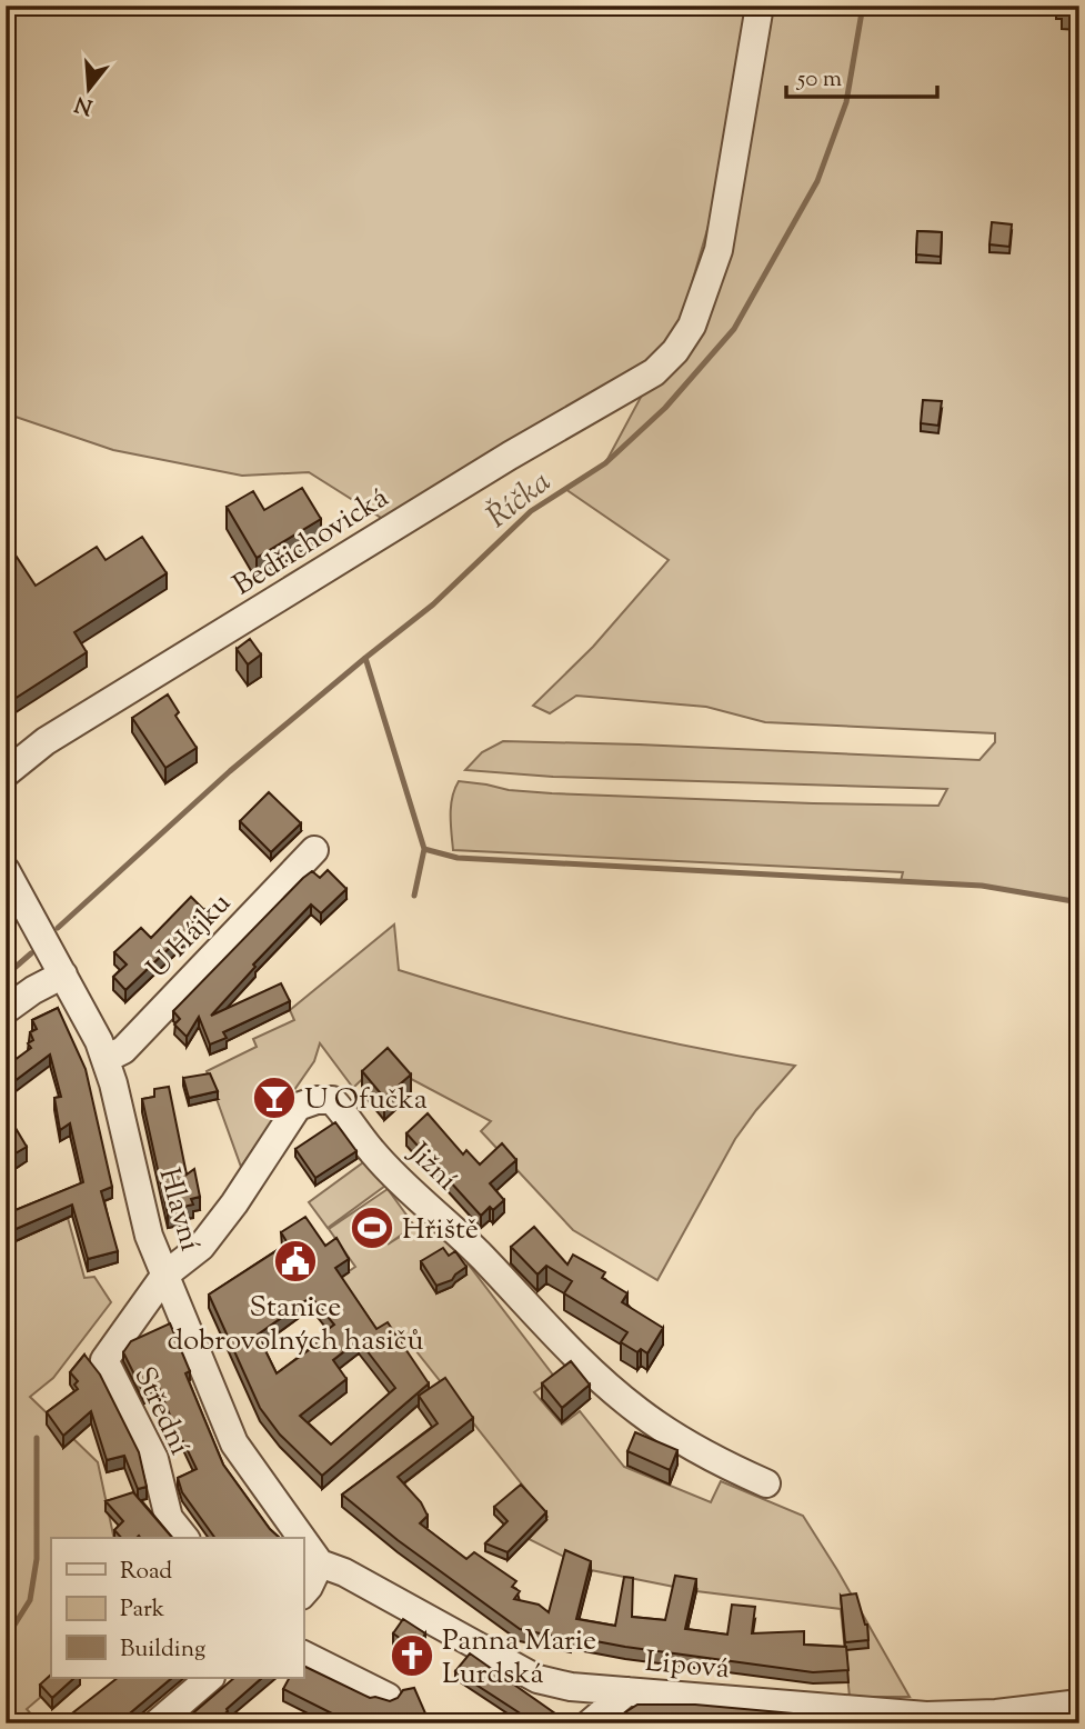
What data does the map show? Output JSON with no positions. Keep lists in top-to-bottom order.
{
  "streets": {
    "street": [
      "Bedřichovická",
      "U Hájku",
      "Jižní",
      "Hlavní",
      "Střední",
      "Lipová"
    ]
  },
  "crossings": [
    ["U Hájku", "Hlavní"],
    ["Jižní", "Hlavní"],
    ["Jižní", "Střední"],
    ["Hlavní", "Střední"],
    ["Hlavní", "Lipová"]
  ],
  "water": ["Říčka"],
  "places": {
    "bar": ["U Ofučka"],
    "sports": ["Hřiště"],
    "public building": ["Stanice dobrovolných hasičů"],
    "church": ["Panna Marie Lurdská"]
  },
  "legend": ["Road", "Park", "Building"],
  "scale_bar": "50 m",
  "north": "bottom"
}
